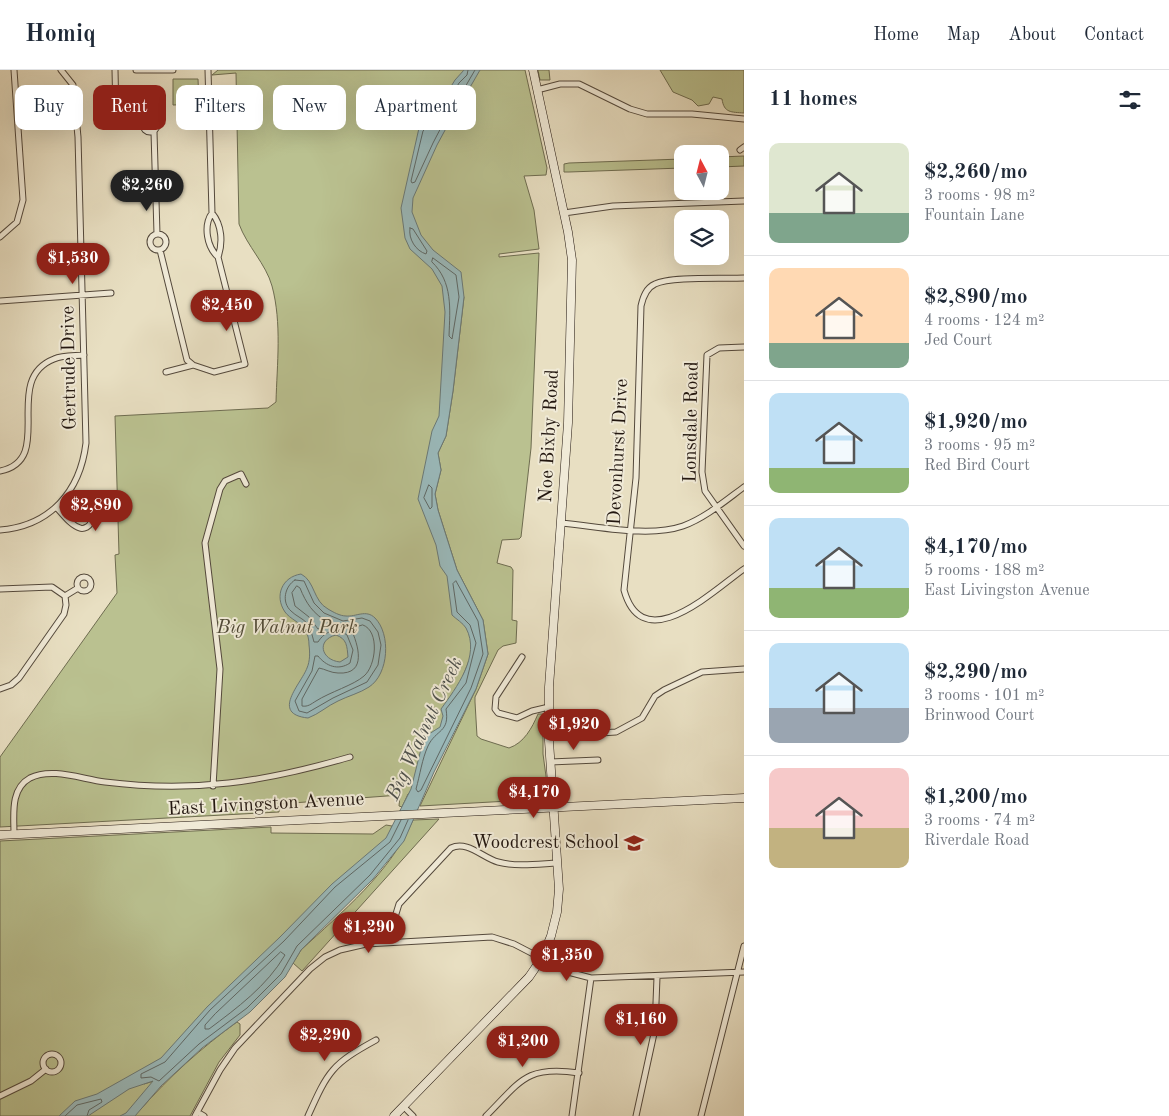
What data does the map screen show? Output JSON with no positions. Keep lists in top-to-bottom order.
{
  "streets": {
    "street": [
      "Gertrude Drive",
      "Lonsdale Road",
      "Noe Bixby Road",
      "Devonhurst Drive",
      "East Livingston Avenue"
    ]
  },
  "crossings": [
    ["Noe Bixby Road", "East Livingston Avenue"]
  ],
  "water": ["Big Walnut Creek"],
  "parks": ["Big Walnut Park"],
  "places": {
    "school or university": ["Woodcrest School"]
  },
  "north": "top",
  "page": {
    "header": "Homiq",
    "nav": [
      "Home",
      "Map",
      "About",
      "Contact"
    ],
    "heading": "11 homes",
    "chip": [
      "Buy",
      "Rent",
      "Filters",
      "New",
      "Apartment"
    ],
    "list": [
      {
        "name": "$2,260/mo",
        "note": "3 rooms · 98 m² · Fountain Lane"
      },
      {
        "name": "$2,890/mo",
        "note": "4 rooms · 124 m² · Jed Court"
      },
      {
        "name": "$1,920/mo",
        "note": "3 rooms · 95 m² · Red Bird Court"
      },
      {
        "name": "$4,170/mo",
        "note": "5 rooms · 188 m² · East Livingston Avenue"
      },
      {
        "name": "$2,290/mo",
        "note": "3 rooms · 101 m² · Brinwood Court"
      },
      {
        "name": "$1,200/mo",
        "note": "3 rooms · 74 m² · Riverdale Road"
      }
    ],
    "price": [
      "$2,260",
      "$1,530",
      "$2,450",
      "$2,890",
      "$1,920",
      "$4,170",
      "$1,290",
      "$1,350",
      "$1,160",
      "$2,290",
      "$1,200"
    ]
  }
}
